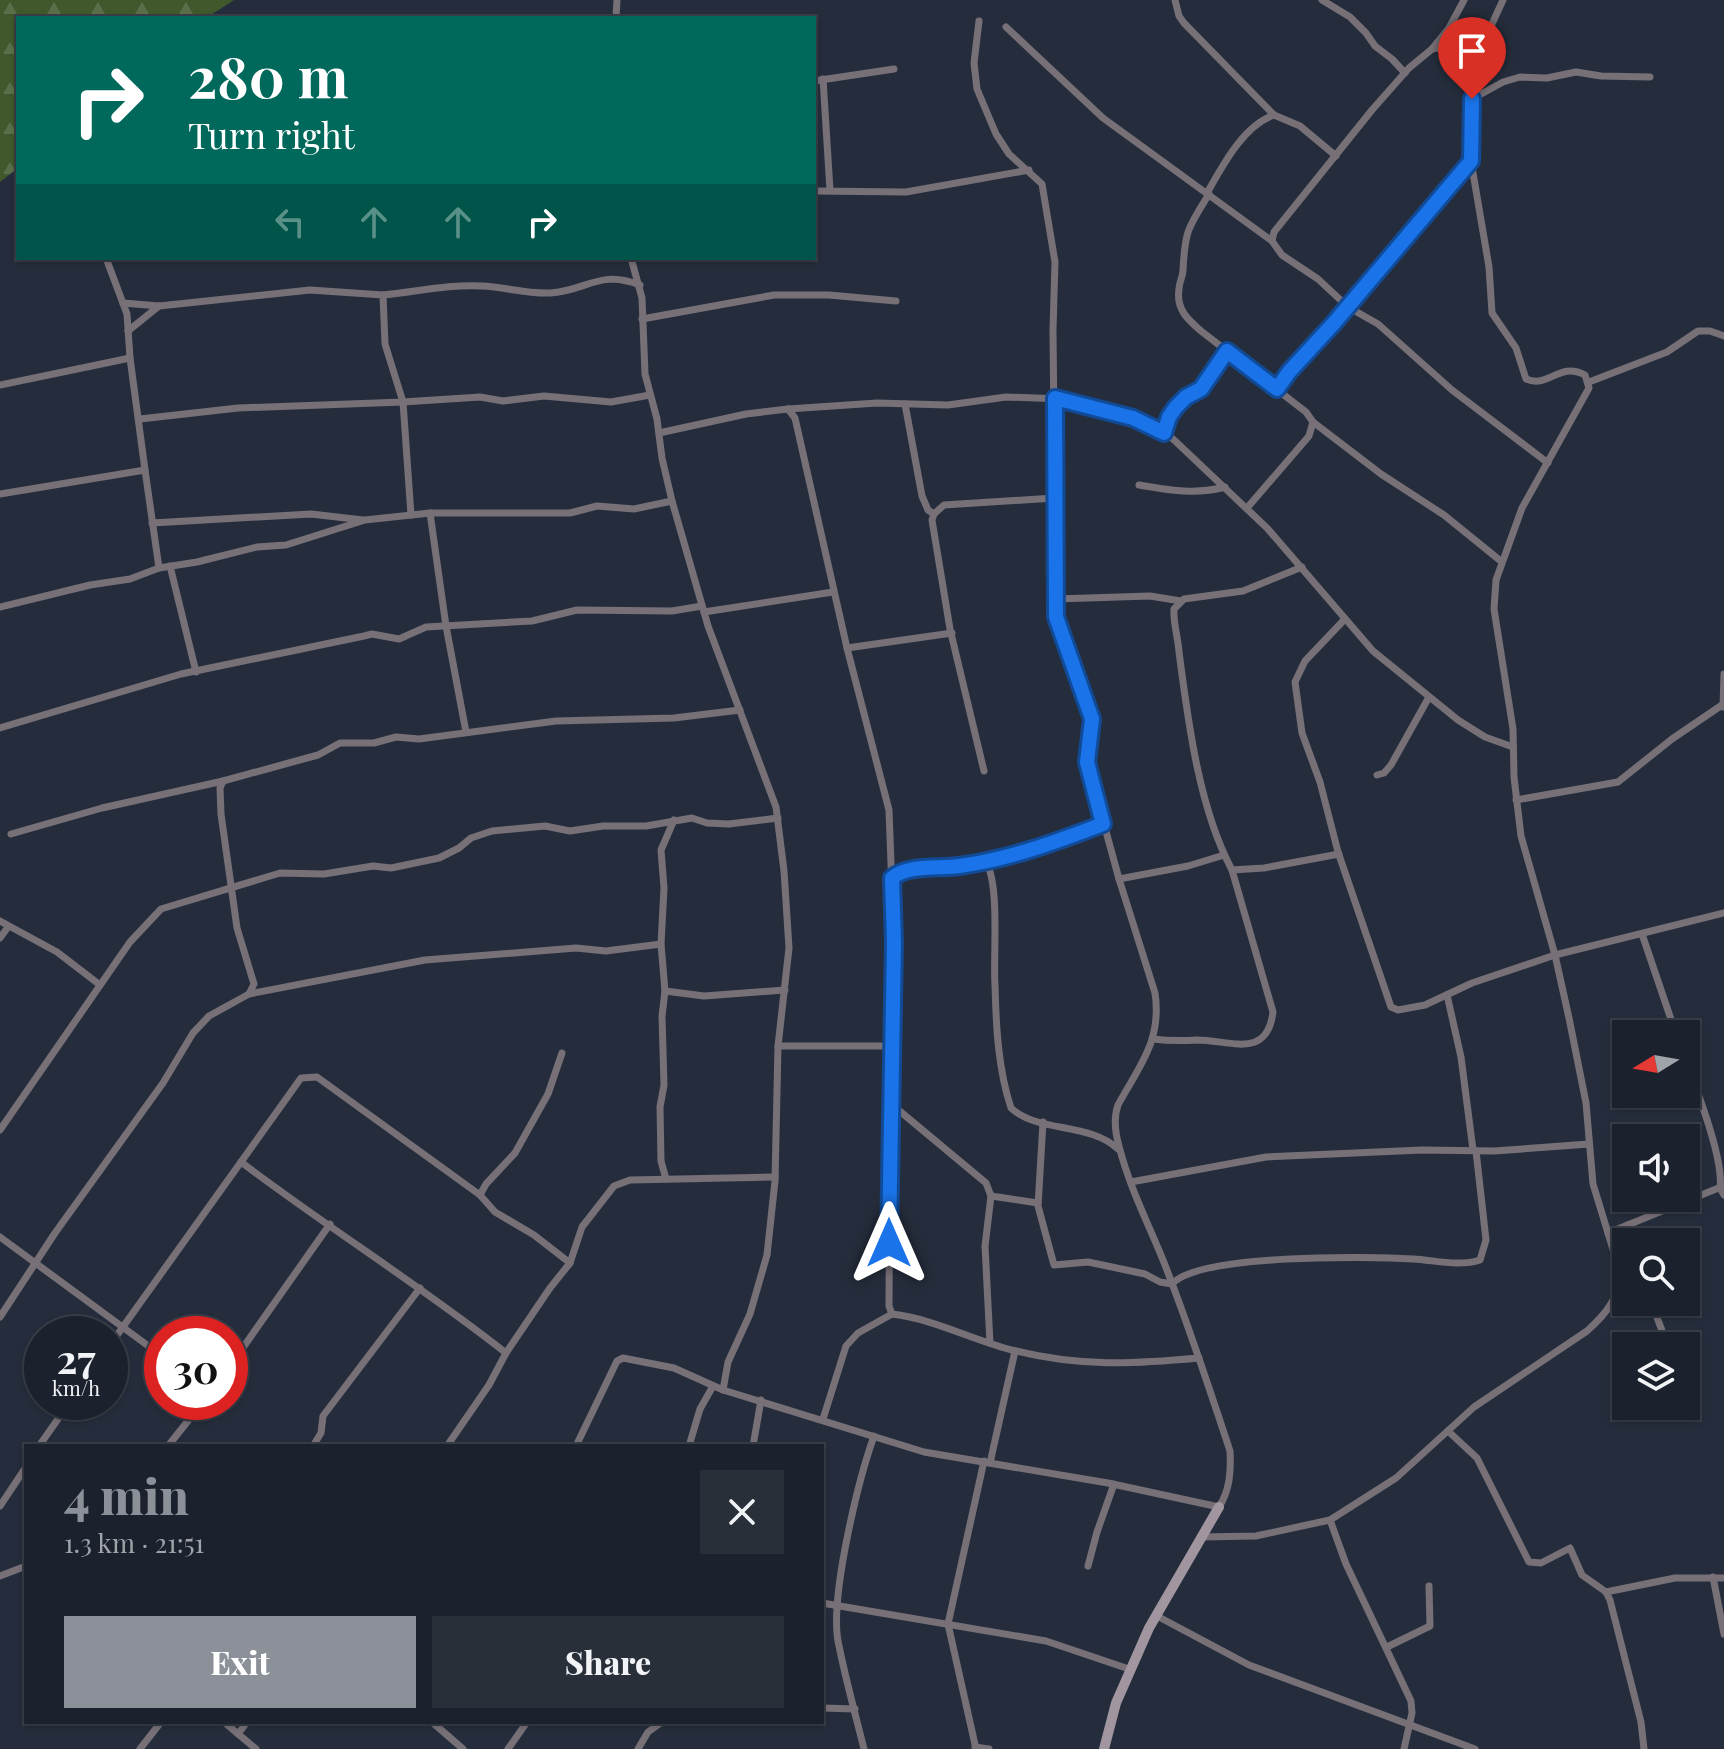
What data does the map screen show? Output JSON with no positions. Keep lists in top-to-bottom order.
{
  "north": "left",
  "page": {
    "turn": ["280 m", "Turn right"],
    "speed": "27 km/h",
    "limit": "30",
    "heading": ["4 min", "1.3 km · 21:51"],
    "buttons": ["Exit", "Share"]
  }
}
